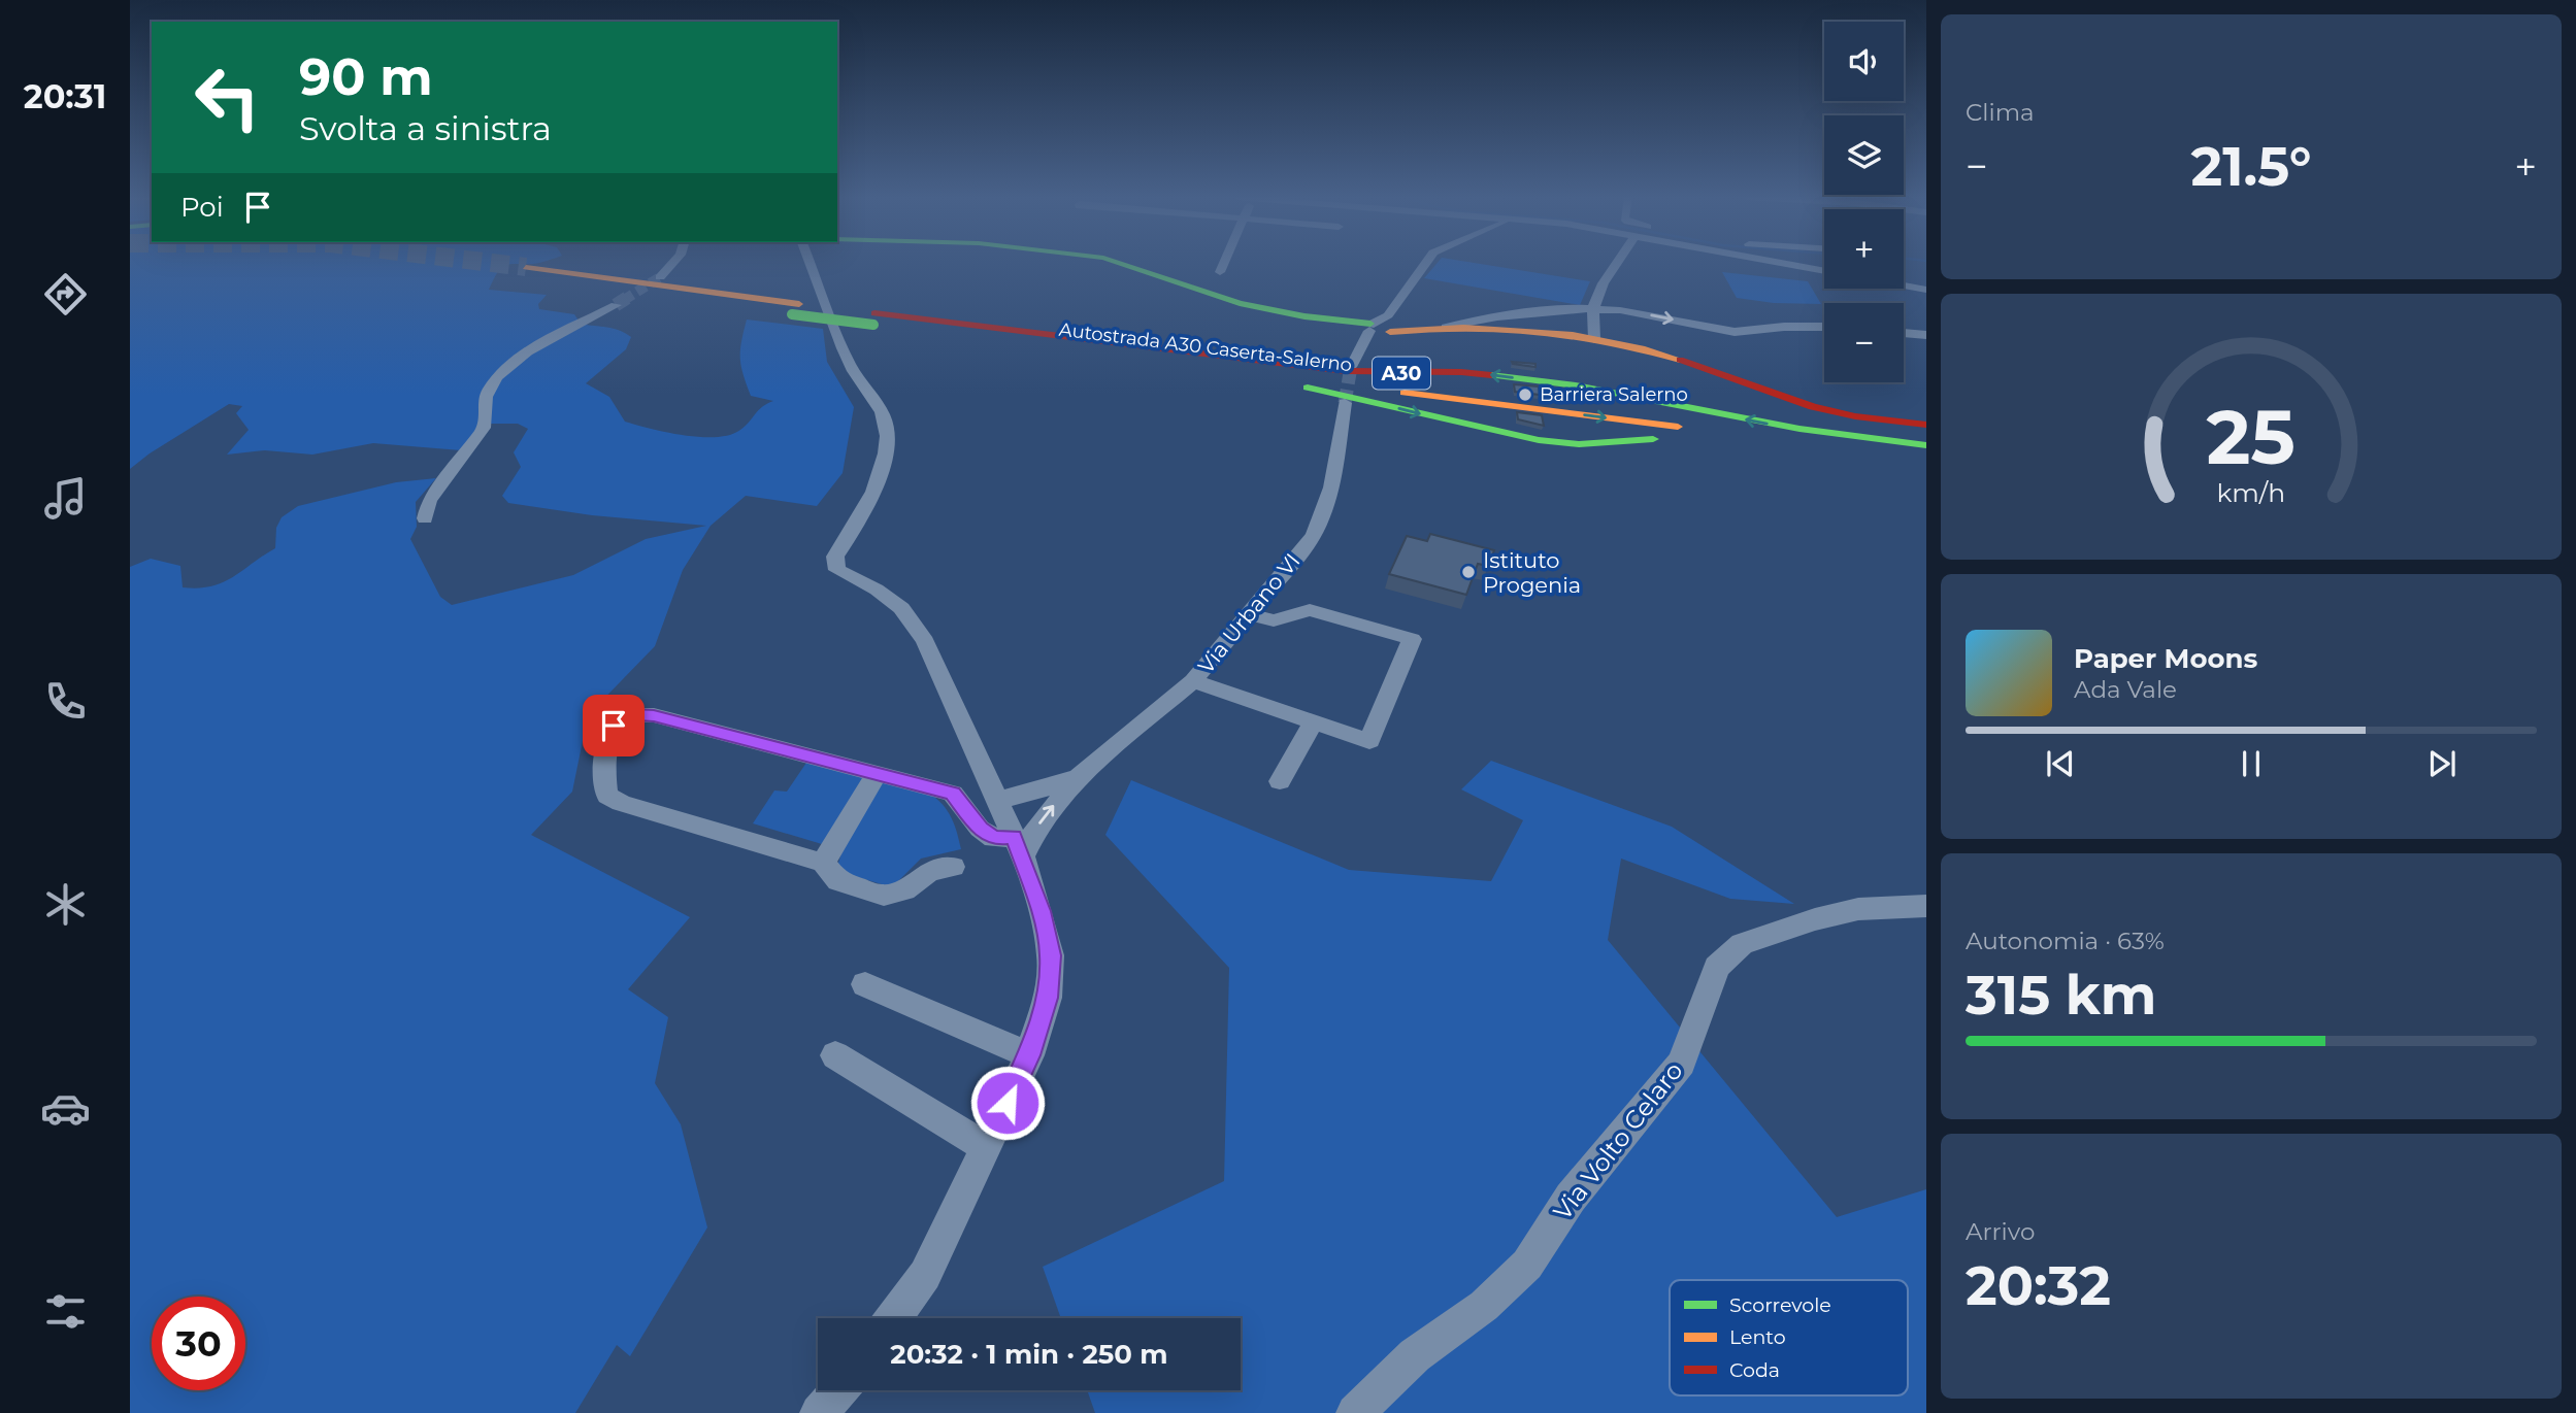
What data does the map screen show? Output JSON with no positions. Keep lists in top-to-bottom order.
{
  "streets": {
    "main road": ["Autostrada A30 Caserta-Salerno", "A30"],
    "street": ["Via Urbano VI", "Via Volto Celaro"]
  },
  "places": ["Barriera Salerno", "Istituto Progenia"],
  "legend": ["Scorrevole", "Lento", "Coda"],
  "page": {
    "tabs": "20:31",
    "tile": [
      "Clima",
      ["Autonomia · 63%", "315 km"],
      ["Arrivo", "20:32"]
    ],
    "map_buttons": ["+", "−"],
    "turn": ["90 m", "Svolta a sinistra"],
    "heat": ["−", "21.5°", "+"],
    "then": "Poi",
    "song": ["Paper Moons", "Ada Vale"],
    "limit": "30",
    "trip": "20:32 · 1 min · 250 m",
    "gauge": ["25", "km/h"]
  }
}
